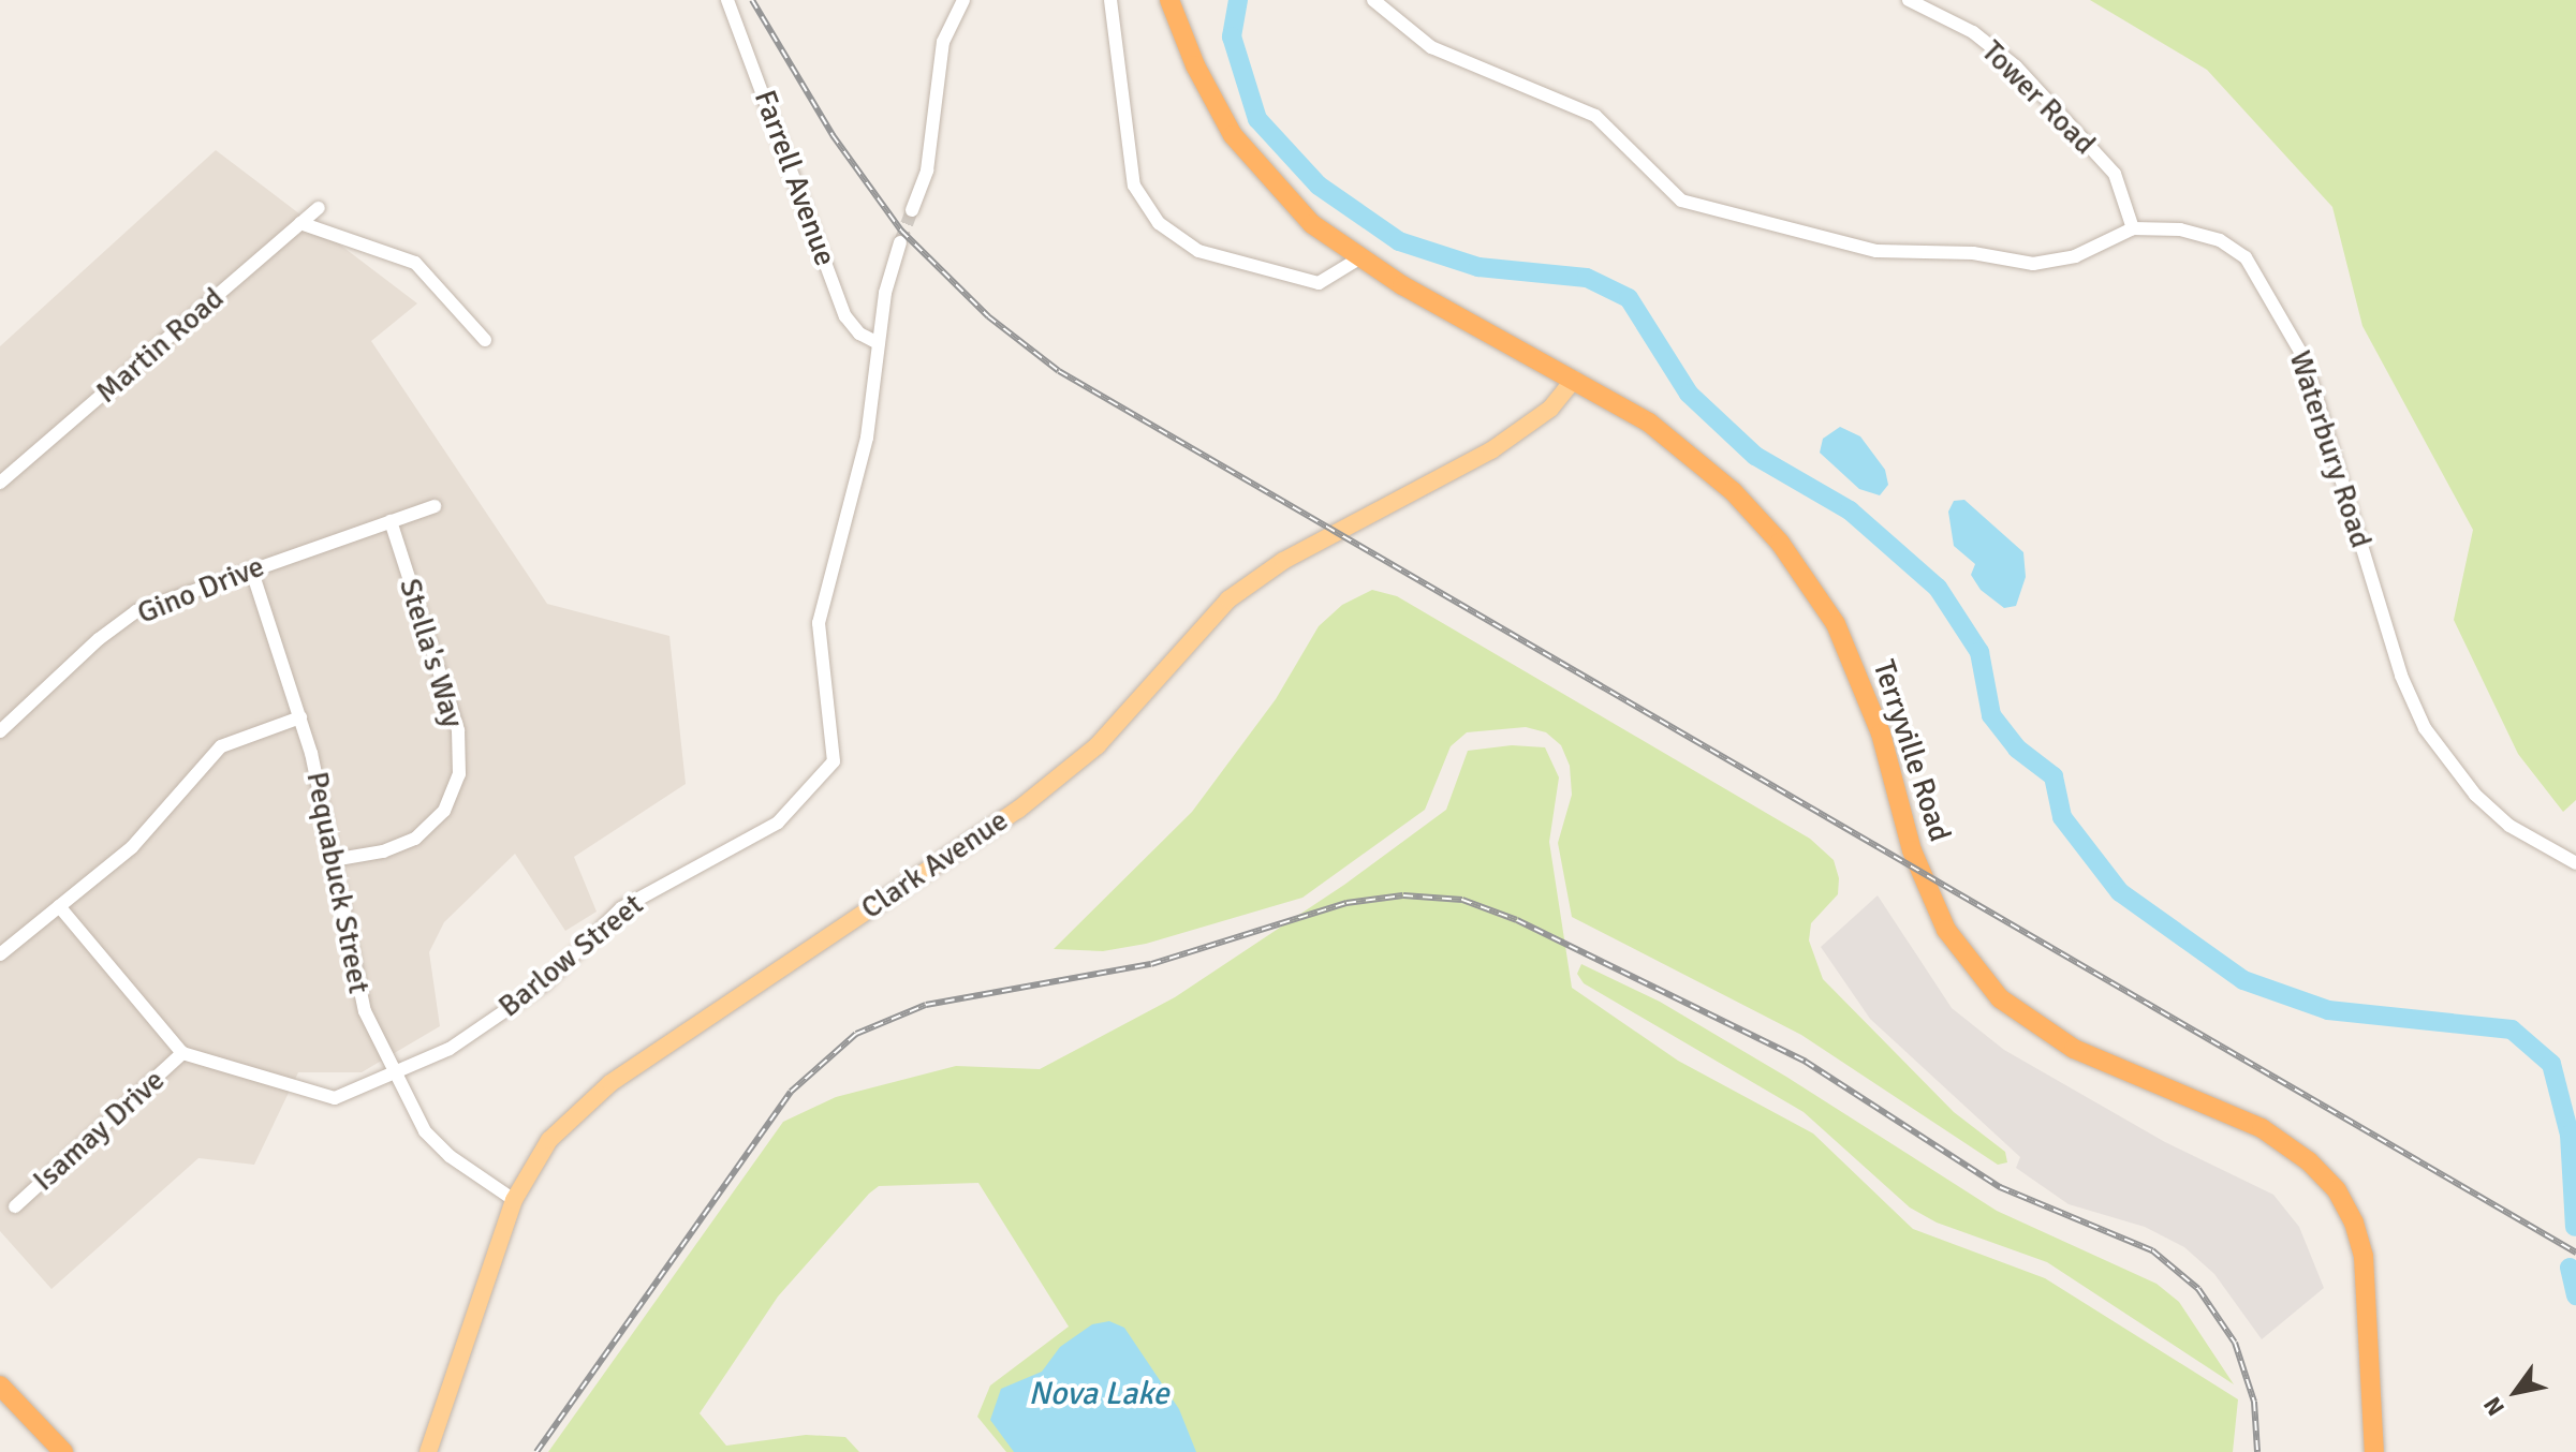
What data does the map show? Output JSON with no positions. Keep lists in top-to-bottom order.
{
  "streets": {
    "highway": ["Terryville Road"],
    "main road": ["Clark Avenue"],
    "street": [
      "Tower Road",
      "Farrell Avenue",
      "Martin Road",
      "Waterbury Road",
      "Gino Drive",
      "Stella's Way",
      "Pequabuck Street",
      "Barlow Street",
      "Isamay Drive"
    ]
  },
  "crossings": [
    ["Tower Road", "Waterbury Road"],
    ["Farrell Avenue", "Barlow Street"],
    ["Gino Drive", "Stella's Way"],
    ["Gino Drive", "Pequabuck Street"],
    ["Stella's Way", "Pequabuck Street"],
    ["Terryville Road", "Clark Avenue"],
    ["Clark Avenue", "Pequabuck Street"],
    ["Pequabuck Street", "Barlow Street"],
    ["Barlow Street", "Isamay Drive"]
  ],
  "water": ["Nova Lake"],
  "north": "bottom left"
}
